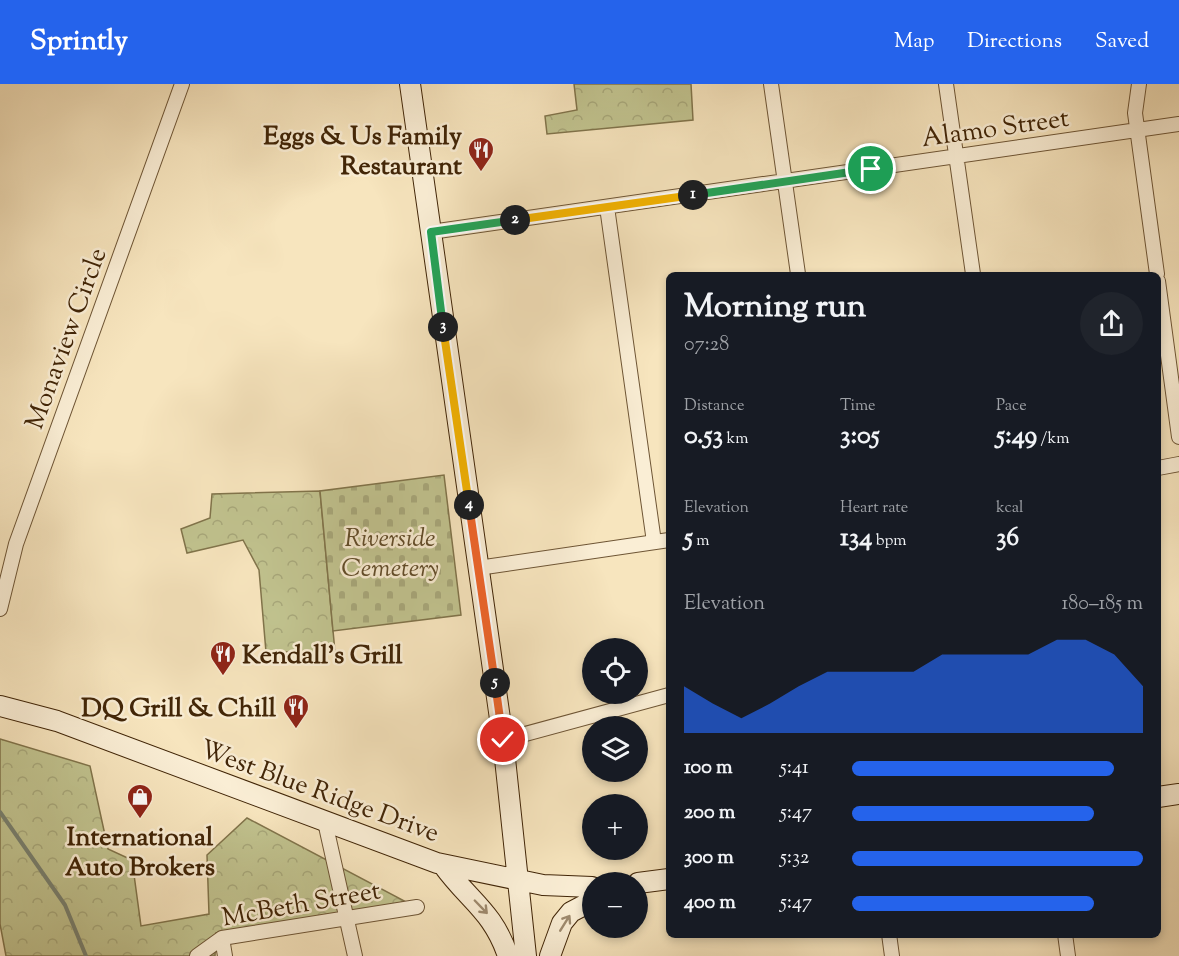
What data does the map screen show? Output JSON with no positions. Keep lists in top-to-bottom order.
{
  "streets": {
    "main road": ["West Blue Ridge Drive"],
    "street": ["Alamo Street", "Monaview Circle", "McBeth Street"]
  },
  "parks": ["Riverside Cemetery"],
  "places": {
    "restaurant": ["Eggs & Us Family Restaurant", "Kendall's Grill", "DQ Grill & Chill"],
    "shop": ["International Auto Brokers"]
  },
  "page": {
    "header": "Sprintly",
    "nav": ["Map", "Directions", "Saved"],
    "pins": [
      "1",
      "2",
      "3",
      "4",
      "5"
    ],
    "heading": ["Morning run", "07:28"],
    "stats": [
      ["Distance", "0.53 km"],
      ["Time", "3:05"],
      ["Pace", "5:49 /km"],
      ["Elevation", "5 m"],
      ["Heart rate", "134 bpm"],
      ["kcal", "36"]
    ],
    "chart": ["Elevation", "180–185 m"],
    "map_buttons": ["+", "−"],
    "list": [
      {
        "name": "100 m",
        "note": "5:41"
      },
      {
        "name": "200 m",
        "note": "5:47"
      },
      {
        "name": "300 m",
        "note": "5:32"
      },
      {
        "name": "400 m",
        "note": "5:47"
      }
    ]
  }
}
